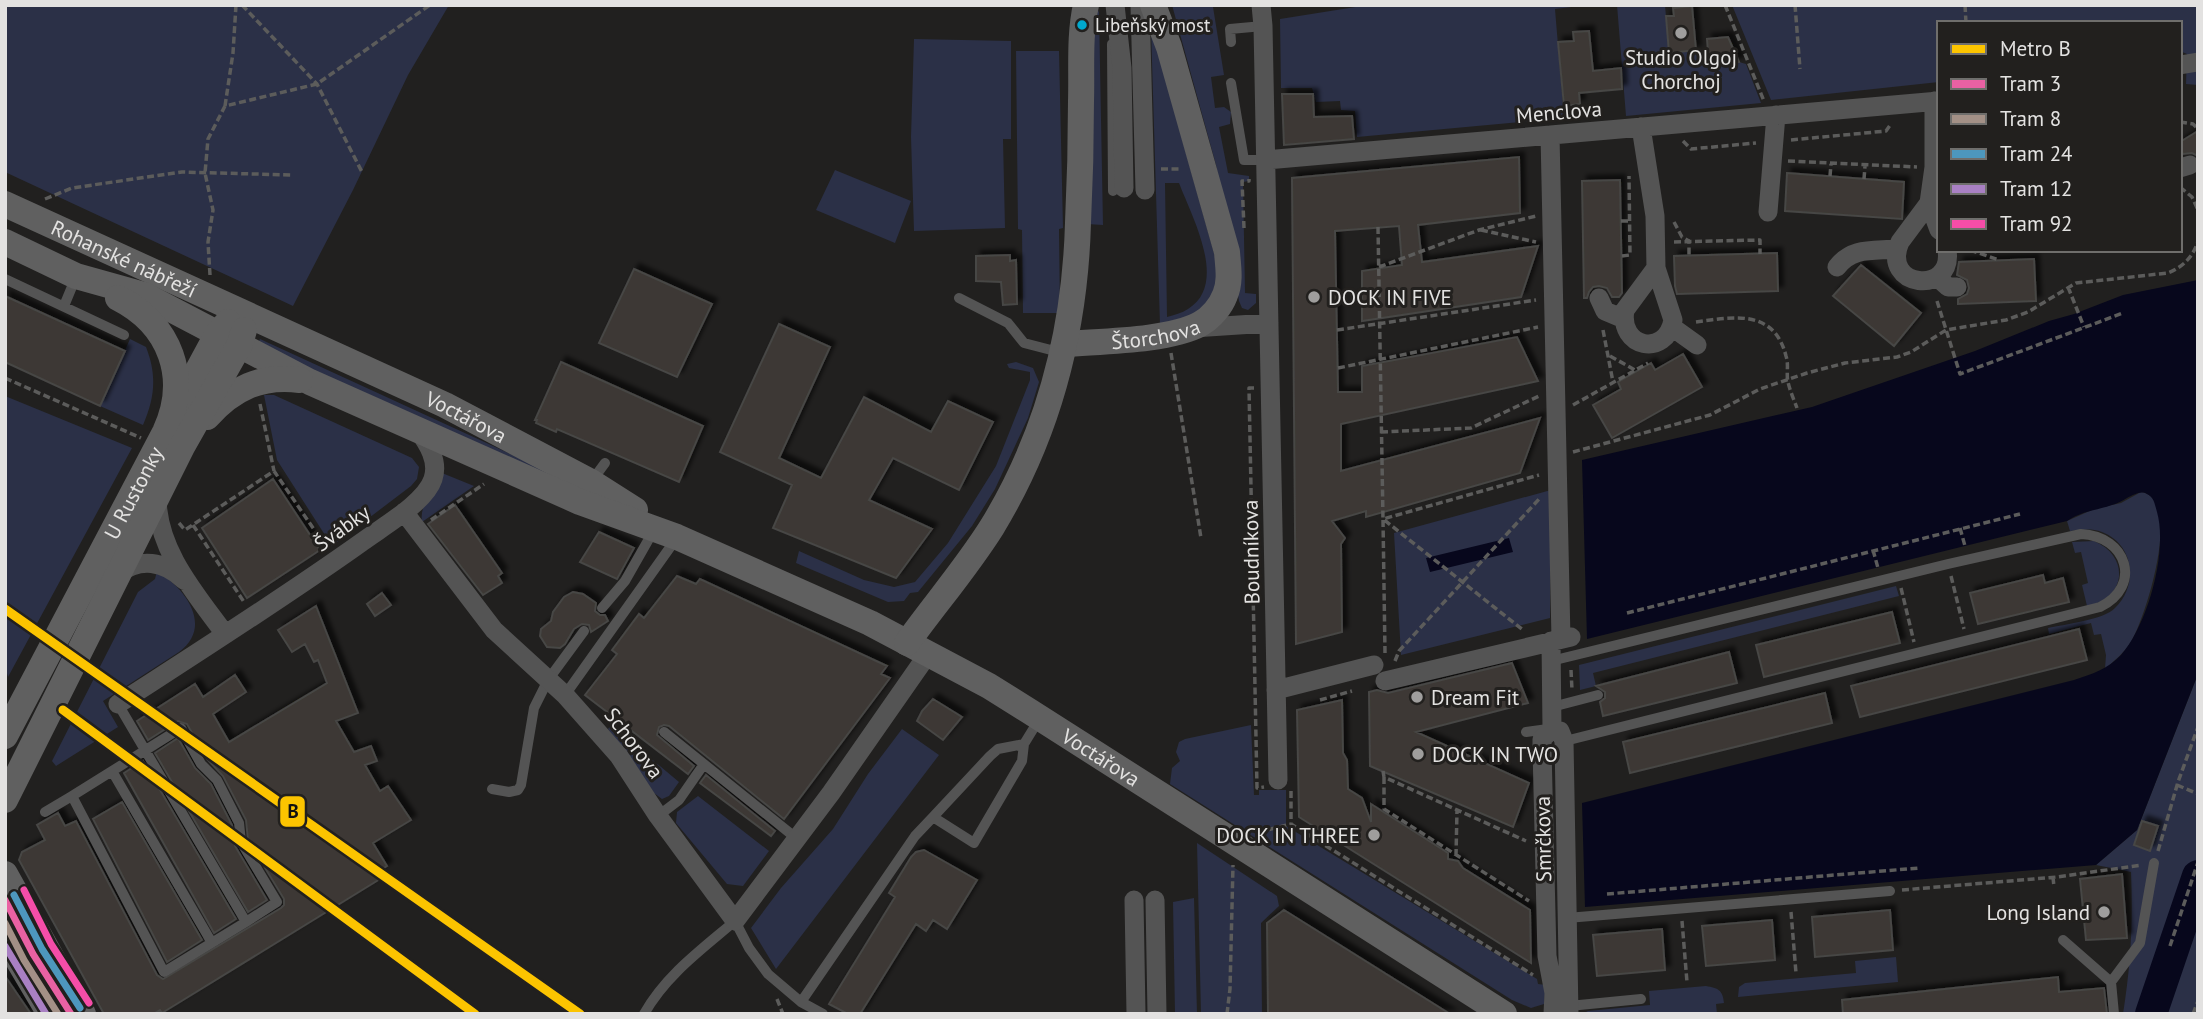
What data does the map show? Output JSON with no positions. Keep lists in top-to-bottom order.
{
  "streets": {
    "main road": [
      "Rohanské nábřeží",
      "Štorchova",
      "Voctářova",
      "U Rustonky"
    ],
    "street": [
      "Menclova",
      "Švábky",
      "Boudníkova",
      "Schorova",
      "Smrčkova"
    ]
  },
  "crossings": [
    ["Menclova", "Smrčkova"],
    ["Rohanské nábřeží", "Voctářova"],
    ["Rohanské nábřeží", "U Rustonky"],
    ["Štorchova", "Boudníkova"],
    ["Voctářova", "Švábky"],
    ["Švábky", "Schorova"]
  ],
  "places": [
    "Libeňský most",
    "Studio Olgoj Chorchoj",
    "DOCK IN FIVE",
    "Dream Fit",
    "DOCK IN TWO",
    "DOCK IN THREE",
    "Long Island"
  ],
  "lines": [
    "metro line B",
    "tram line 92",
    "tram line 24",
    "tram line 3",
    "tram line 8",
    "tram line 12"
  ],
  "legend": [
    "Metro B",
    "Tram 3",
    "Tram 8",
    "Tram 24",
    "Tram 12",
    "Tram 92"
  ]
}
